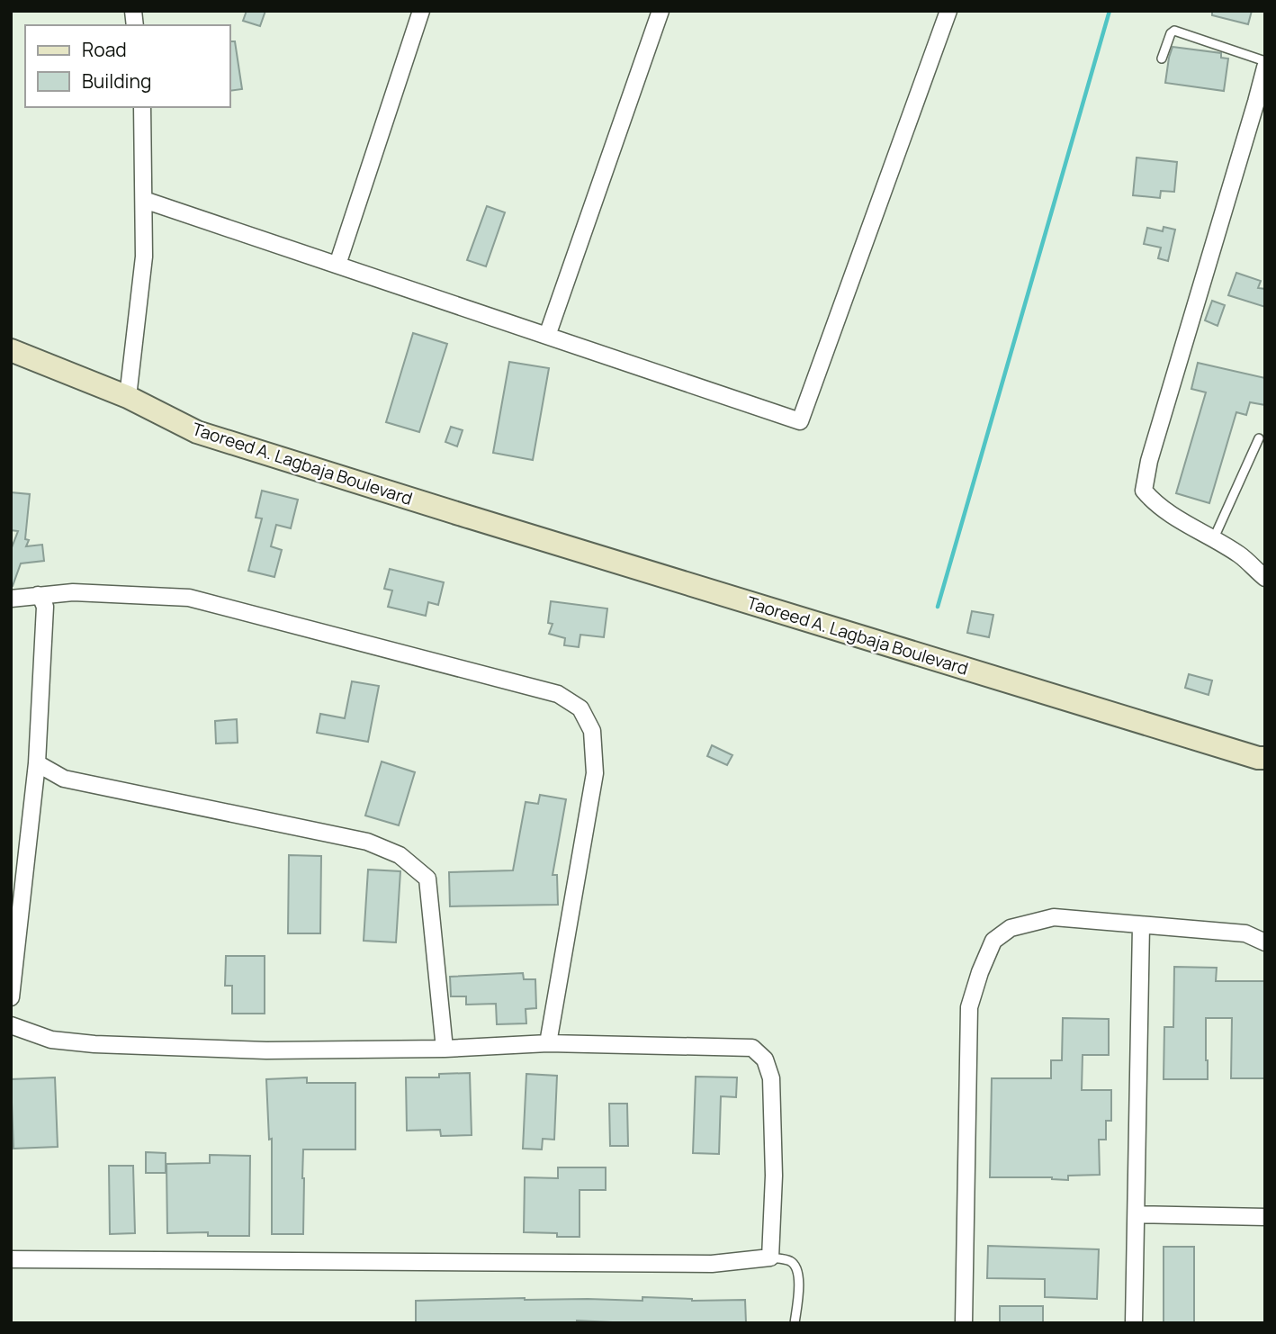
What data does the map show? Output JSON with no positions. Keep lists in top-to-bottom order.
{
  "streets": {
    "street": ["Taoreed A. Lagbaja Boulevard"]
  },
  "legend": ["Road", "Building"]
}
